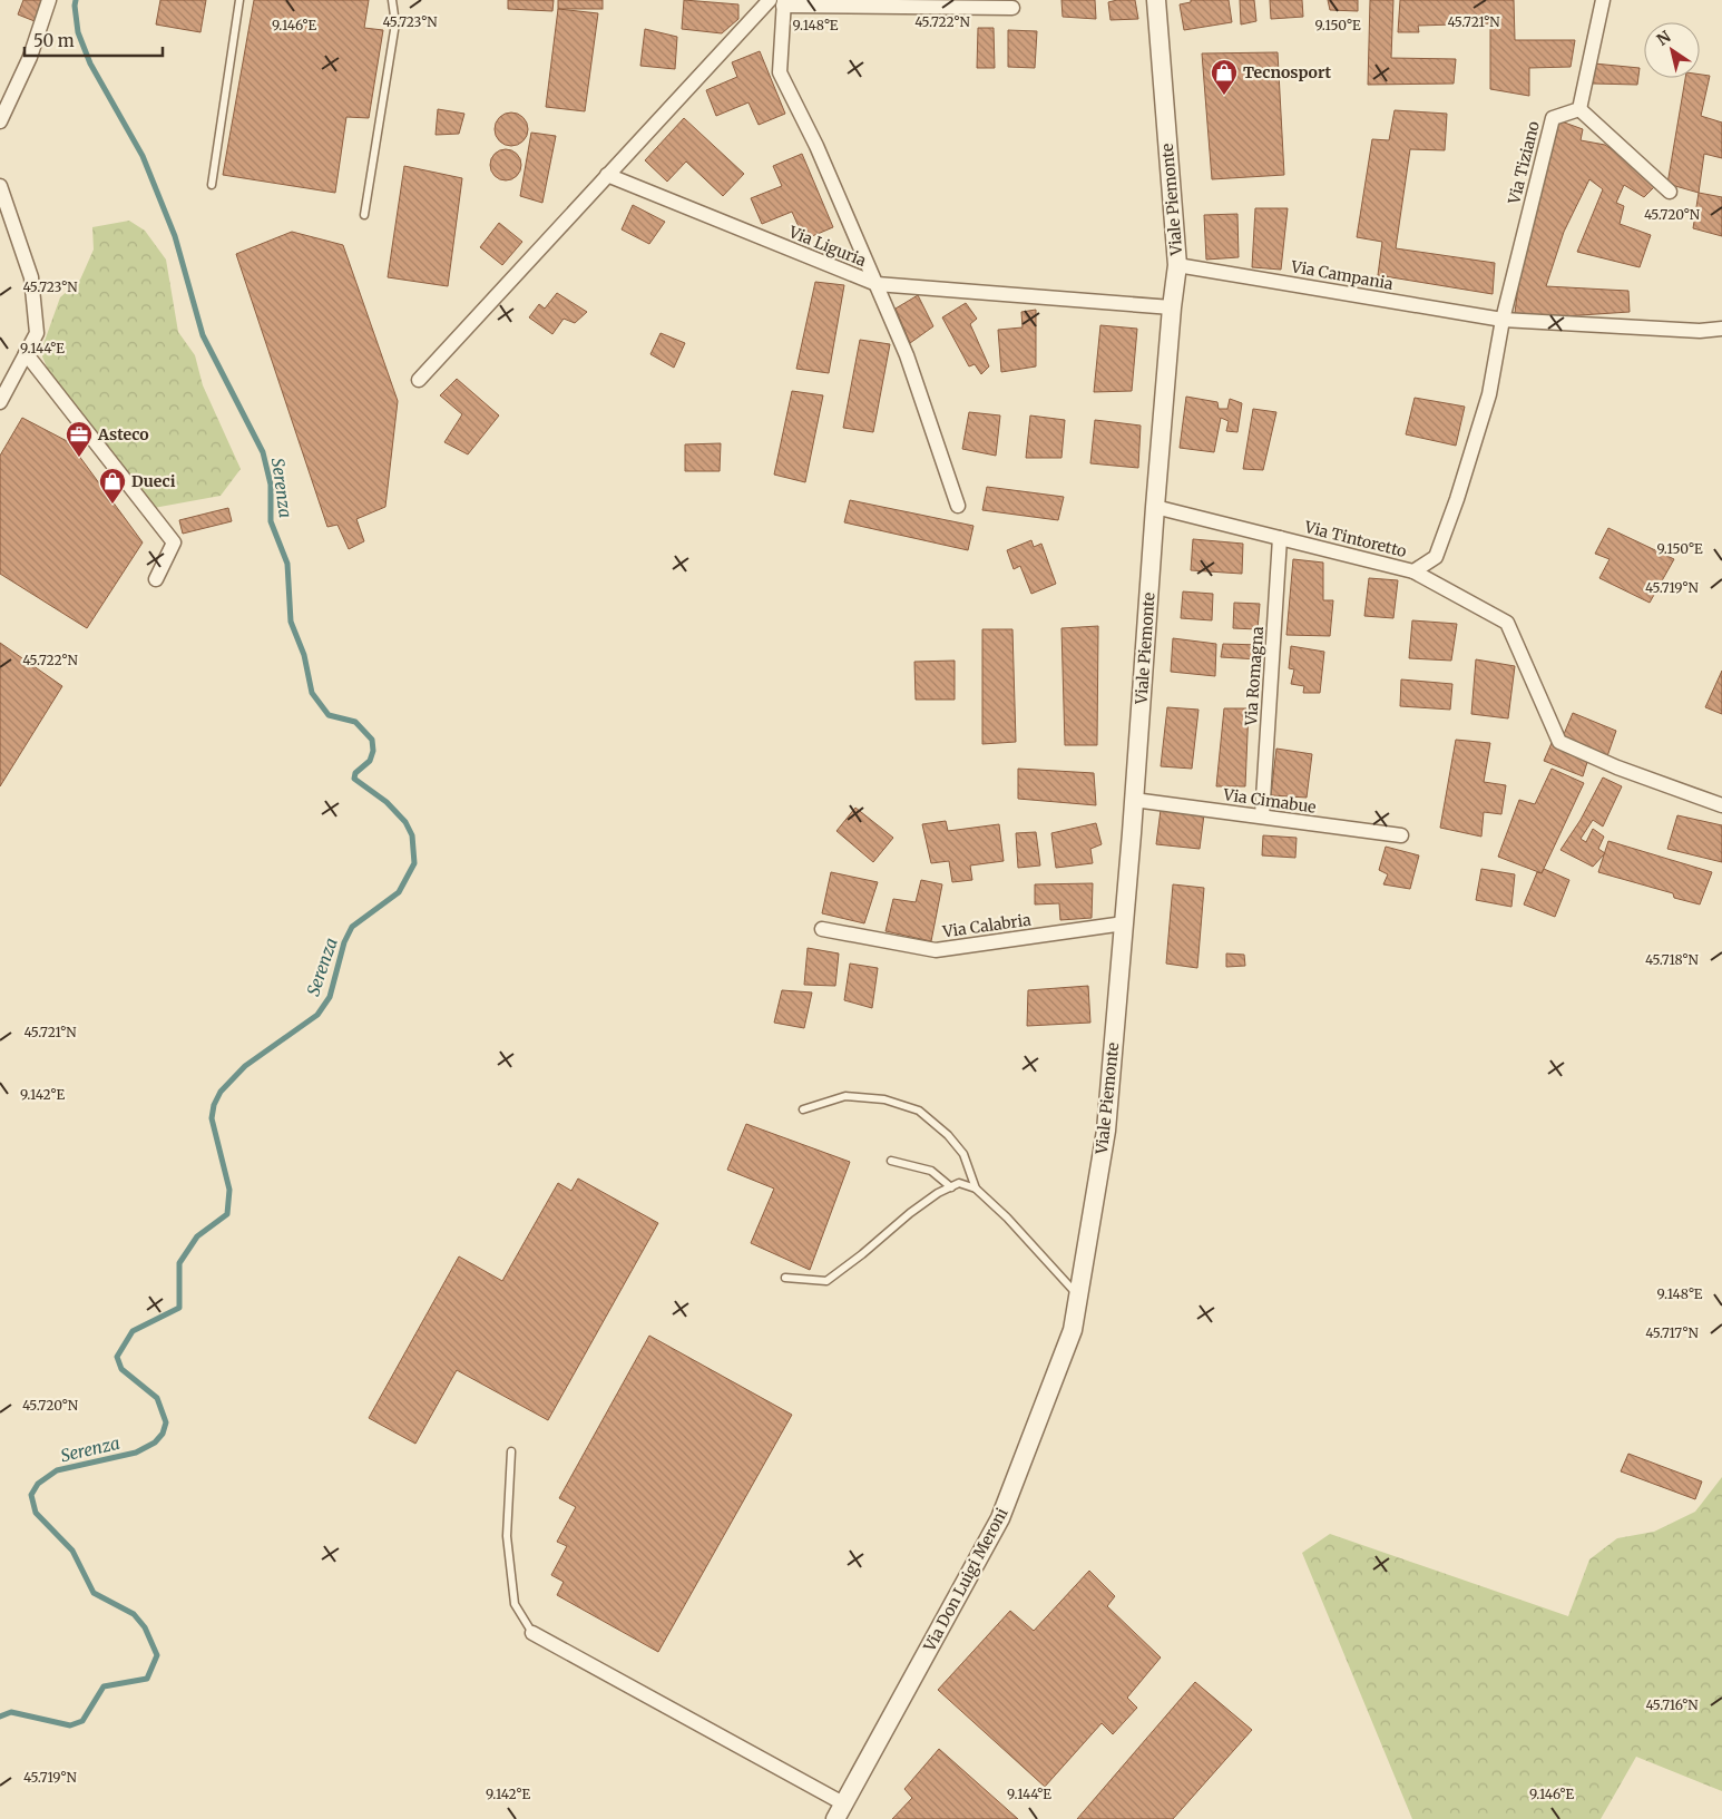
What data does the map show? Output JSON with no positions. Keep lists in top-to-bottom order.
{
  "streets": {
    "street": [
      "Via Tiziano",
      "Viale Piemonte",
      "Via Liguria",
      "Via Campania",
      "Via Tintoretto",
      "Via Romagna",
      "Via Cimabue",
      "Via Calabria",
      "Via Don Luigi Meroni"
    ]
  },
  "crossings": [
    ["Via Tiziano", "Via Campania"],
    ["Via Tiziano", "Via Tintoretto"],
    ["Viale Piemonte", "Via Campania"],
    ["Viale Piemonte", "Via Tintoretto"],
    ["Viale Piemonte", "Via Cimabue"],
    ["Viale Piemonte", "Via Calabria"],
    ["Viale Piemonte", "Via Don Luigi Meroni"],
    ["Via Campania", "Via Tintoretto"],
    ["Via Tintoretto", "Via Romagna"],
    ["Via Romagna", "Via Cimabue"]
  ],
  "water": ["Serenza"],
  "places": {
    "shop": ["Tecnosport", "Dueci"],
    "office": ["Asteco"]
  },
  "scale_bar": "50 m",
  "north": "top left",
  "coordinates": [
    "45.722°N",
    "45.723°N",
    "45.721°N",
    "9.146°E",
    "9.148°E",
    "9.150°E",
    "45.720°N",
    "9.144°E",
    "45.719°N",
    "45.718°N",
    "9.142°E",
    "45.717°N",
    "45.716°N"
  ]
}
